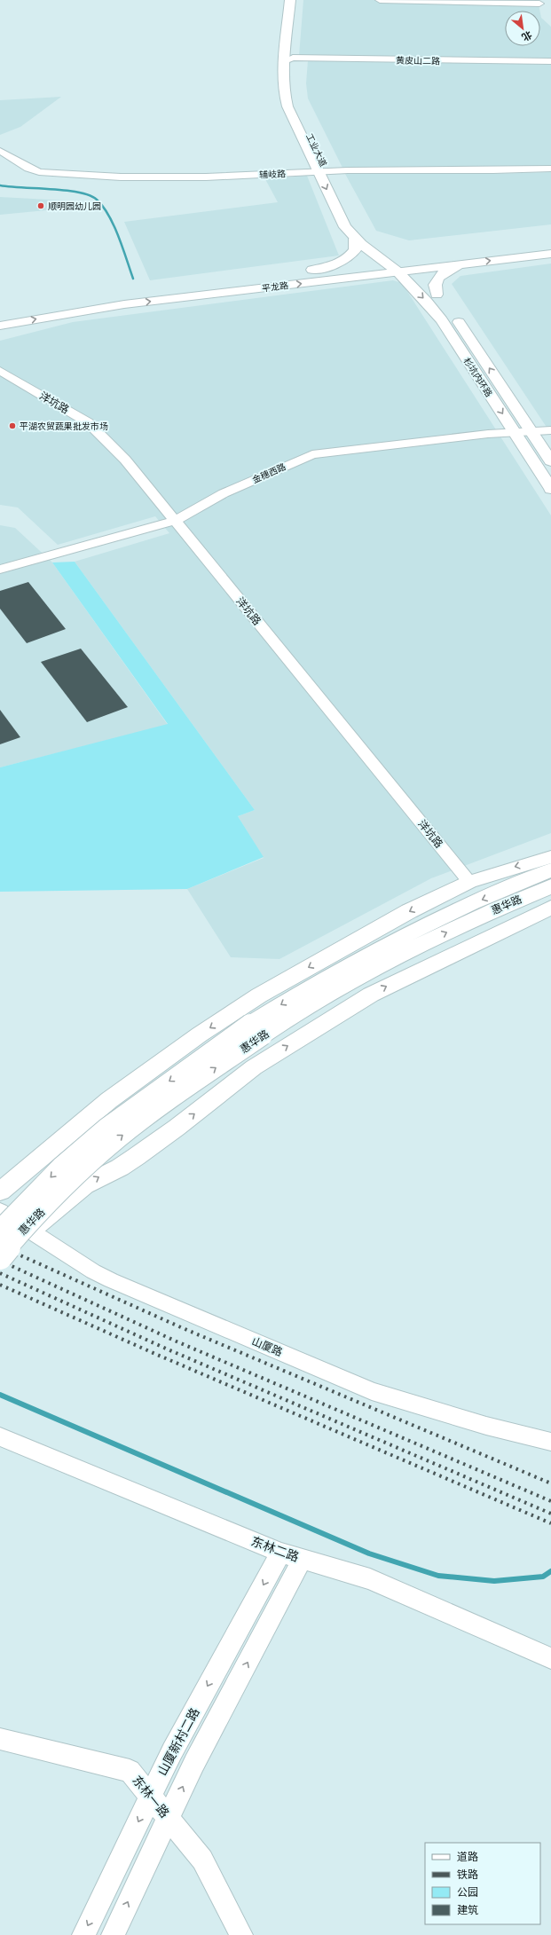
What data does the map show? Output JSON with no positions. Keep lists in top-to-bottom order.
{
  "streets": {
    "street": [
      "黄皮山二路",
      "工业大道",
      "辅岐路",
      "平龙路",
      "杉坑内环路",
      "洋坑路",
      "金穗西路",
      "惠华路",
      "山厦路",
      "东林二路",
      "山厦新村二路",
      "东林一路"
    ]
  },
  "crossings": [
    ["黄皮山二路", "工业大道"],
    ["工业大道", "辅岐路"],
    ["工业大道", "平龙路"],
    ["工业大道", "杉坑内环路"],
    ["平龙路", "杉坑内环路"],
    ["杉坑内环路", "金穗西路"],
    ["洋坑路", "金穗西路"],
    ["东林二路", "山厦新村二路"],
    ["山厦新村二路", "东林一路"]
  ],
  "places": ["顺明园幼儿园", "平湖农贸蔬果批发市场"],
  "legend": [
    "道路",
    "铁路",
    "公园",
    "建筑"
  ],
  "north": "bottom right"
}
